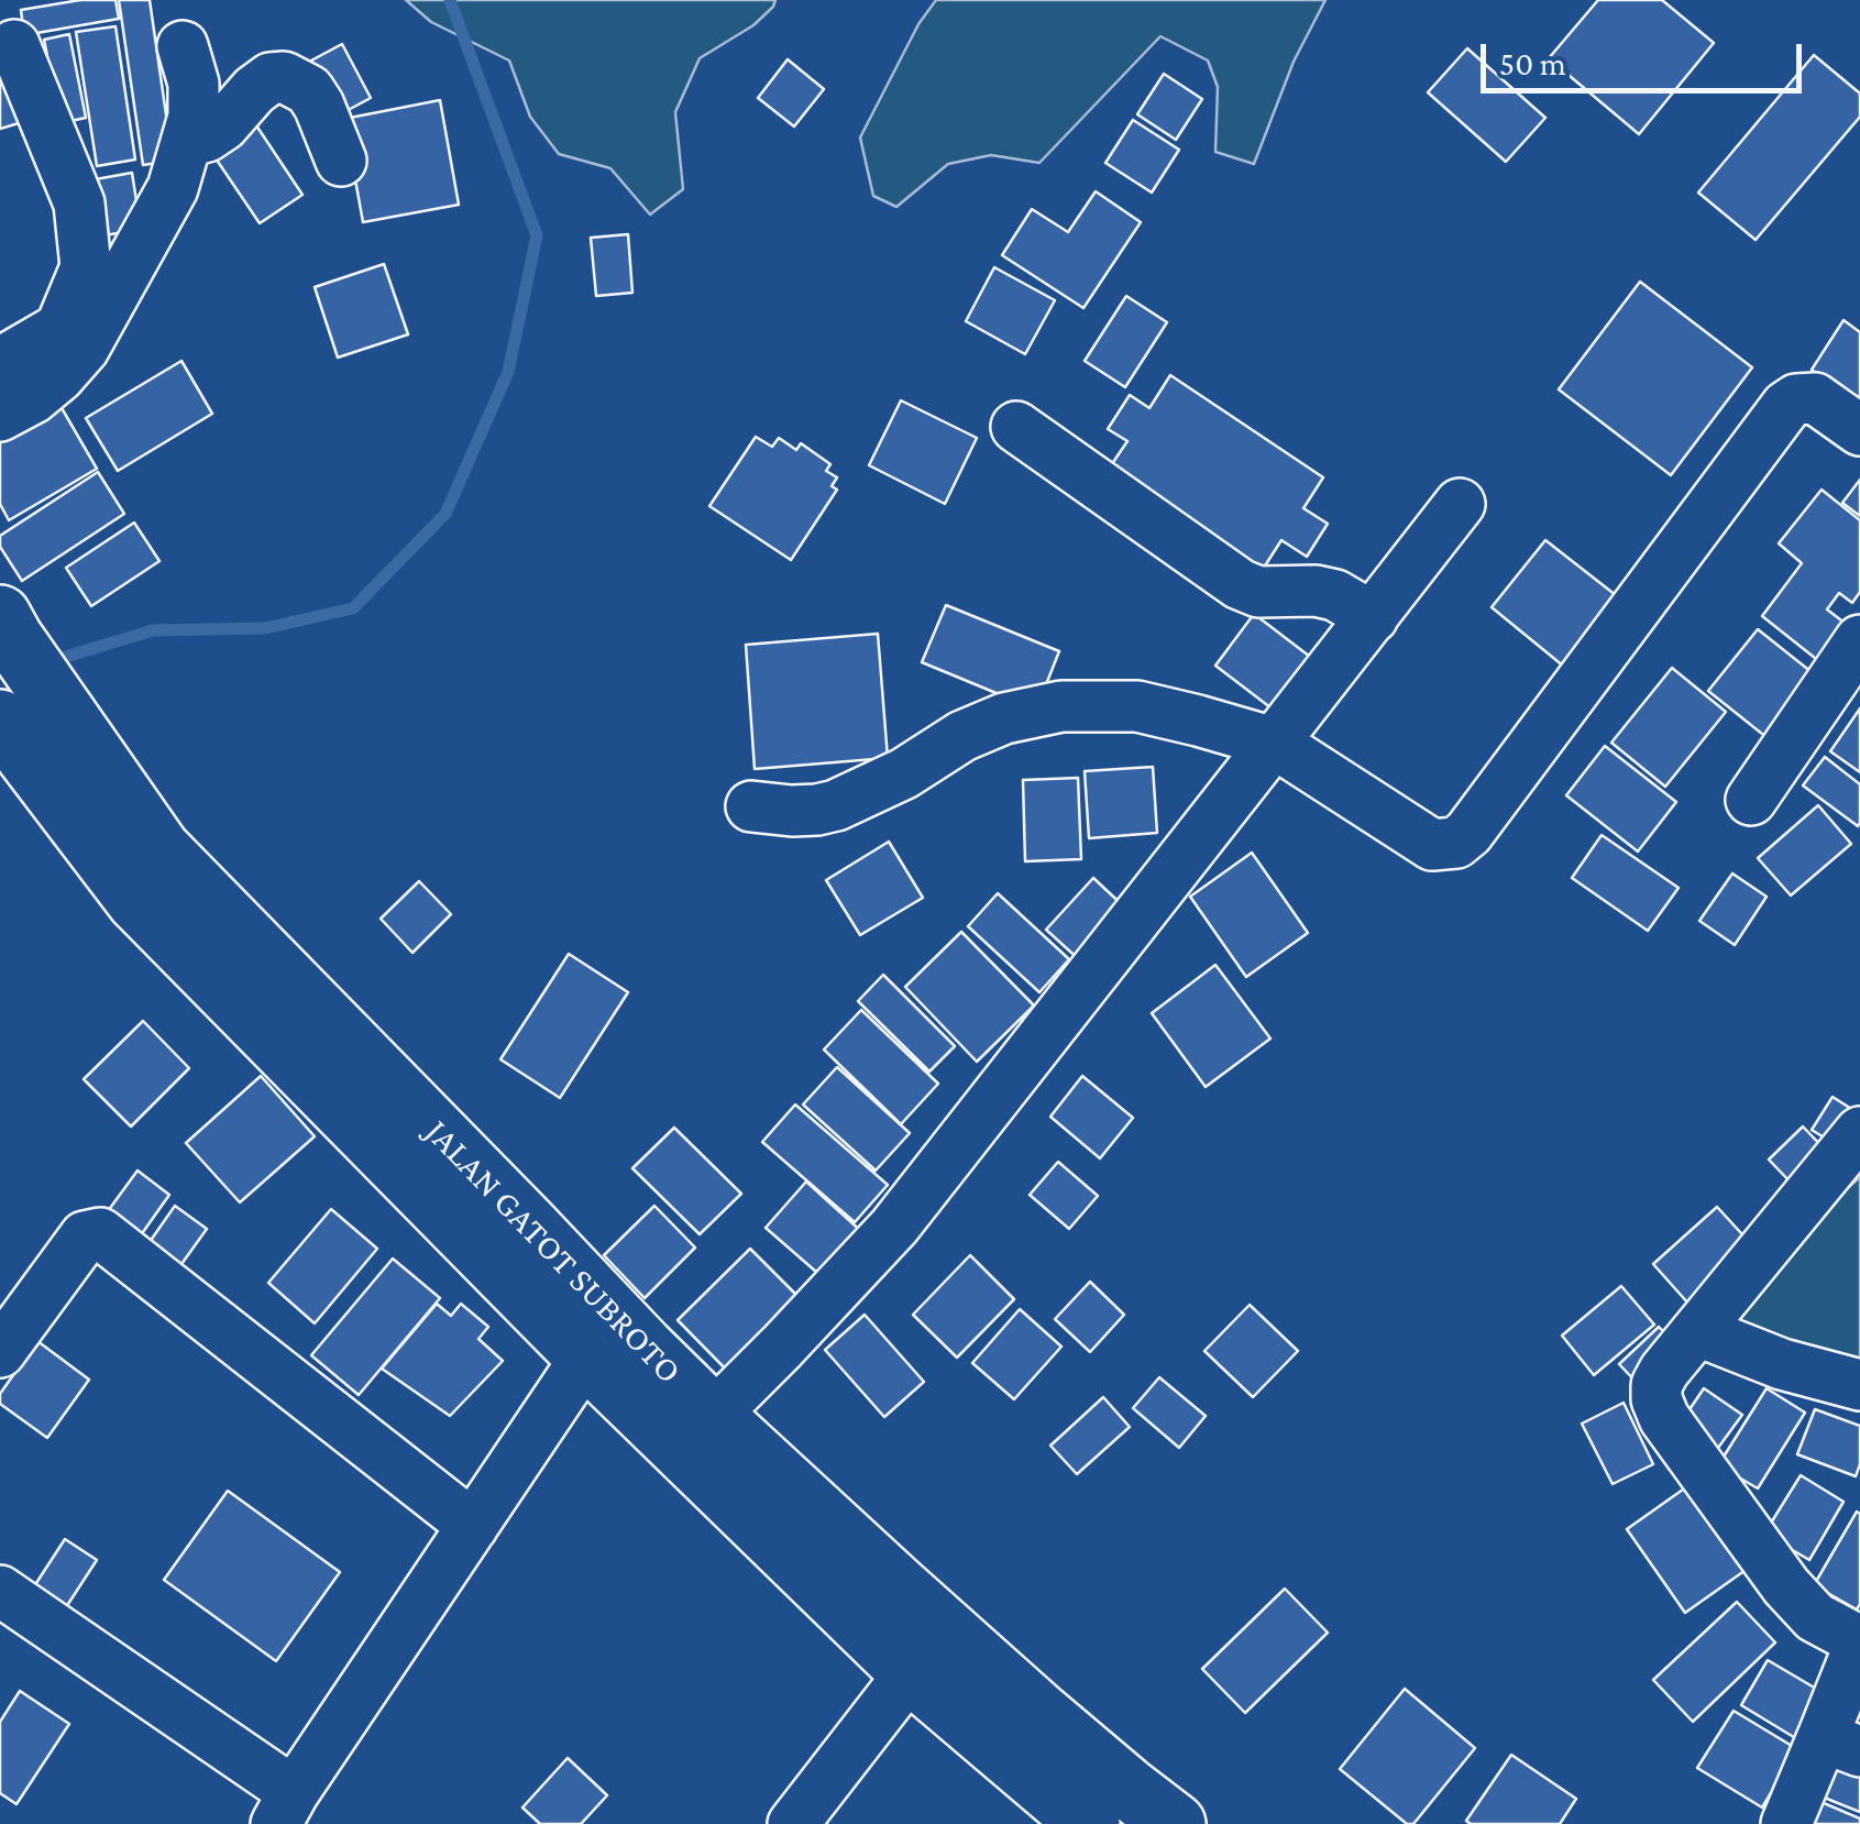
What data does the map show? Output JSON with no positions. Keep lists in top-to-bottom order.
{
  "streets": {
    "highway": ["JALAN GATOT SUBROTO"]
  },
  "scale_bar": "50 m"
}
